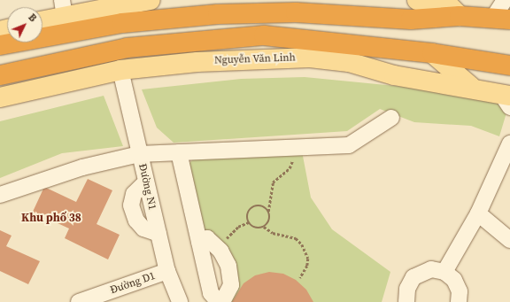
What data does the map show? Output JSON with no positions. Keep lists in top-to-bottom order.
{
  "streets": {
    "highway": ["Nguyễn Văn Linh"],
    "street": ["Đường N1", "Đường D1"]
  },
  "crossings": [
    ["Nguyễn Văn Linh", "Đường N1"],
    ["Đường N1", "Đường D1"]
  ],
  "districts": ["Khu phố 38"],
  "north": "top right"
}
